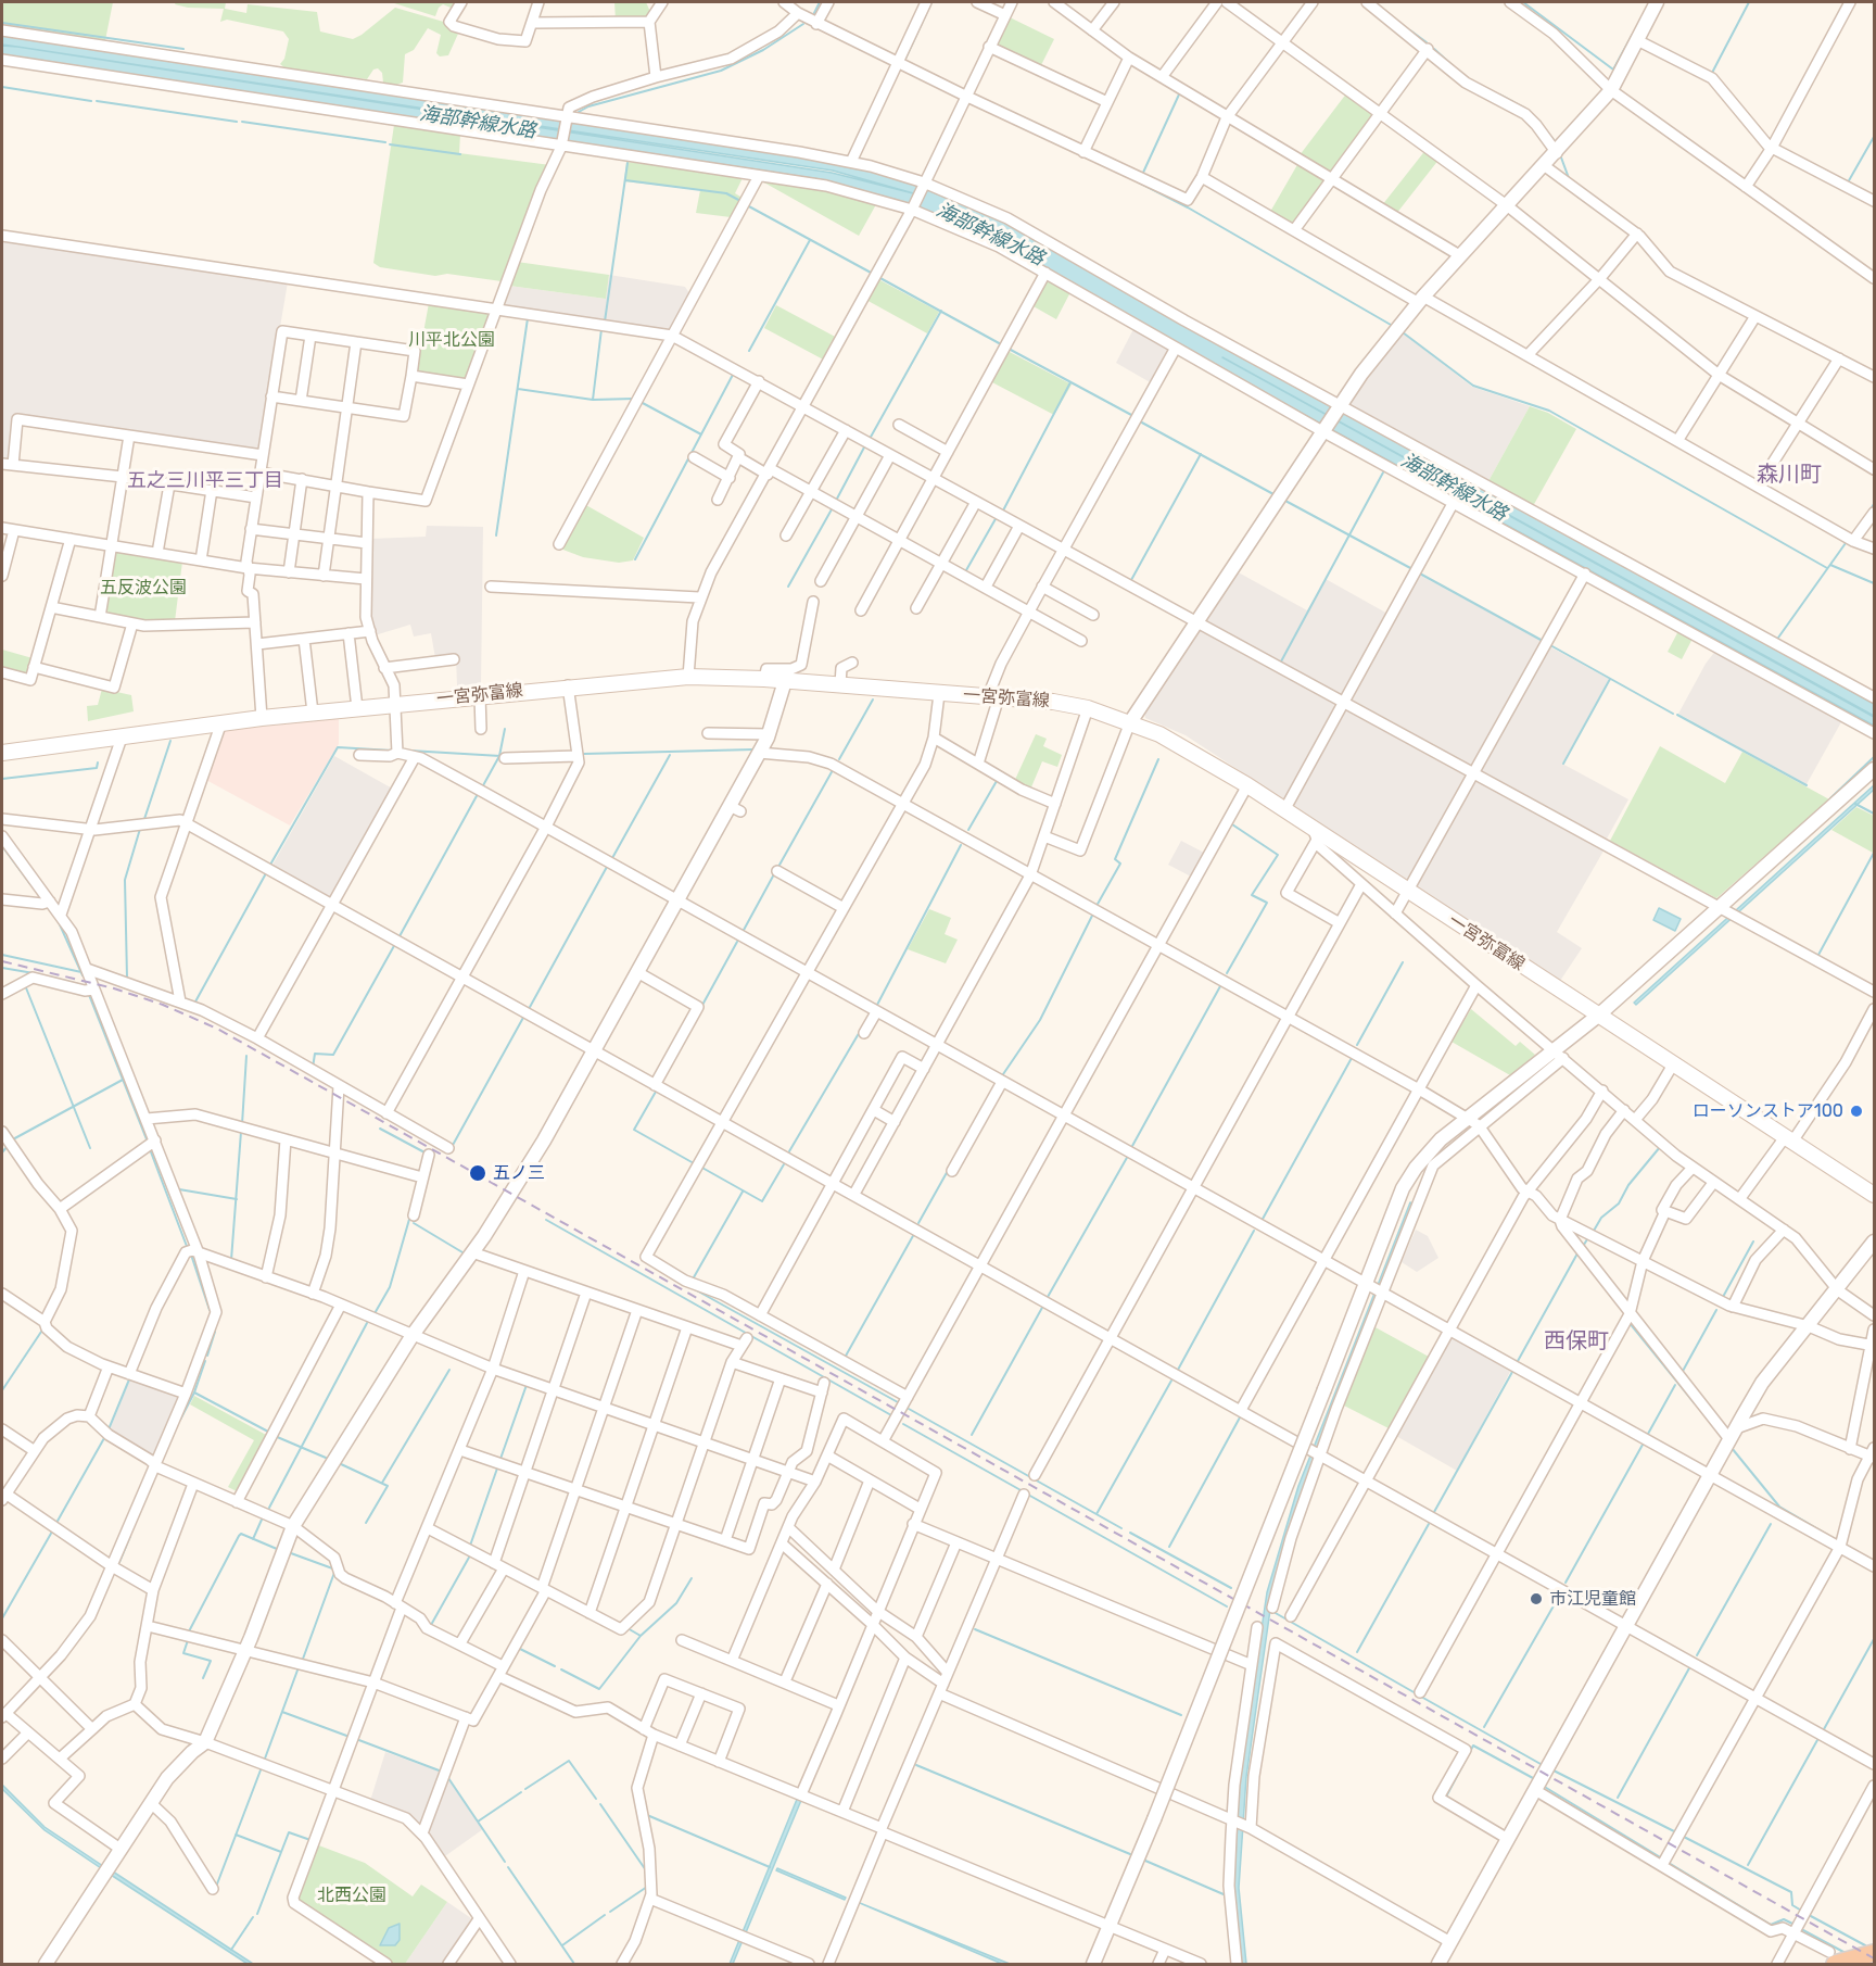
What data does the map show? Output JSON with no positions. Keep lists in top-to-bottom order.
{
  "streets": {
    "main road": ["一宮弥富線"]
  },
  "districts": ["森川町", "五之三川平三丁目", "西保町"],
  "water": ["海部幹線水路"],
  "parks": ["川平北公園", "五反波公園", "北西公園"],
  "places": ["ローソンストア100", "五ノ三", "市江児童館"]
}
